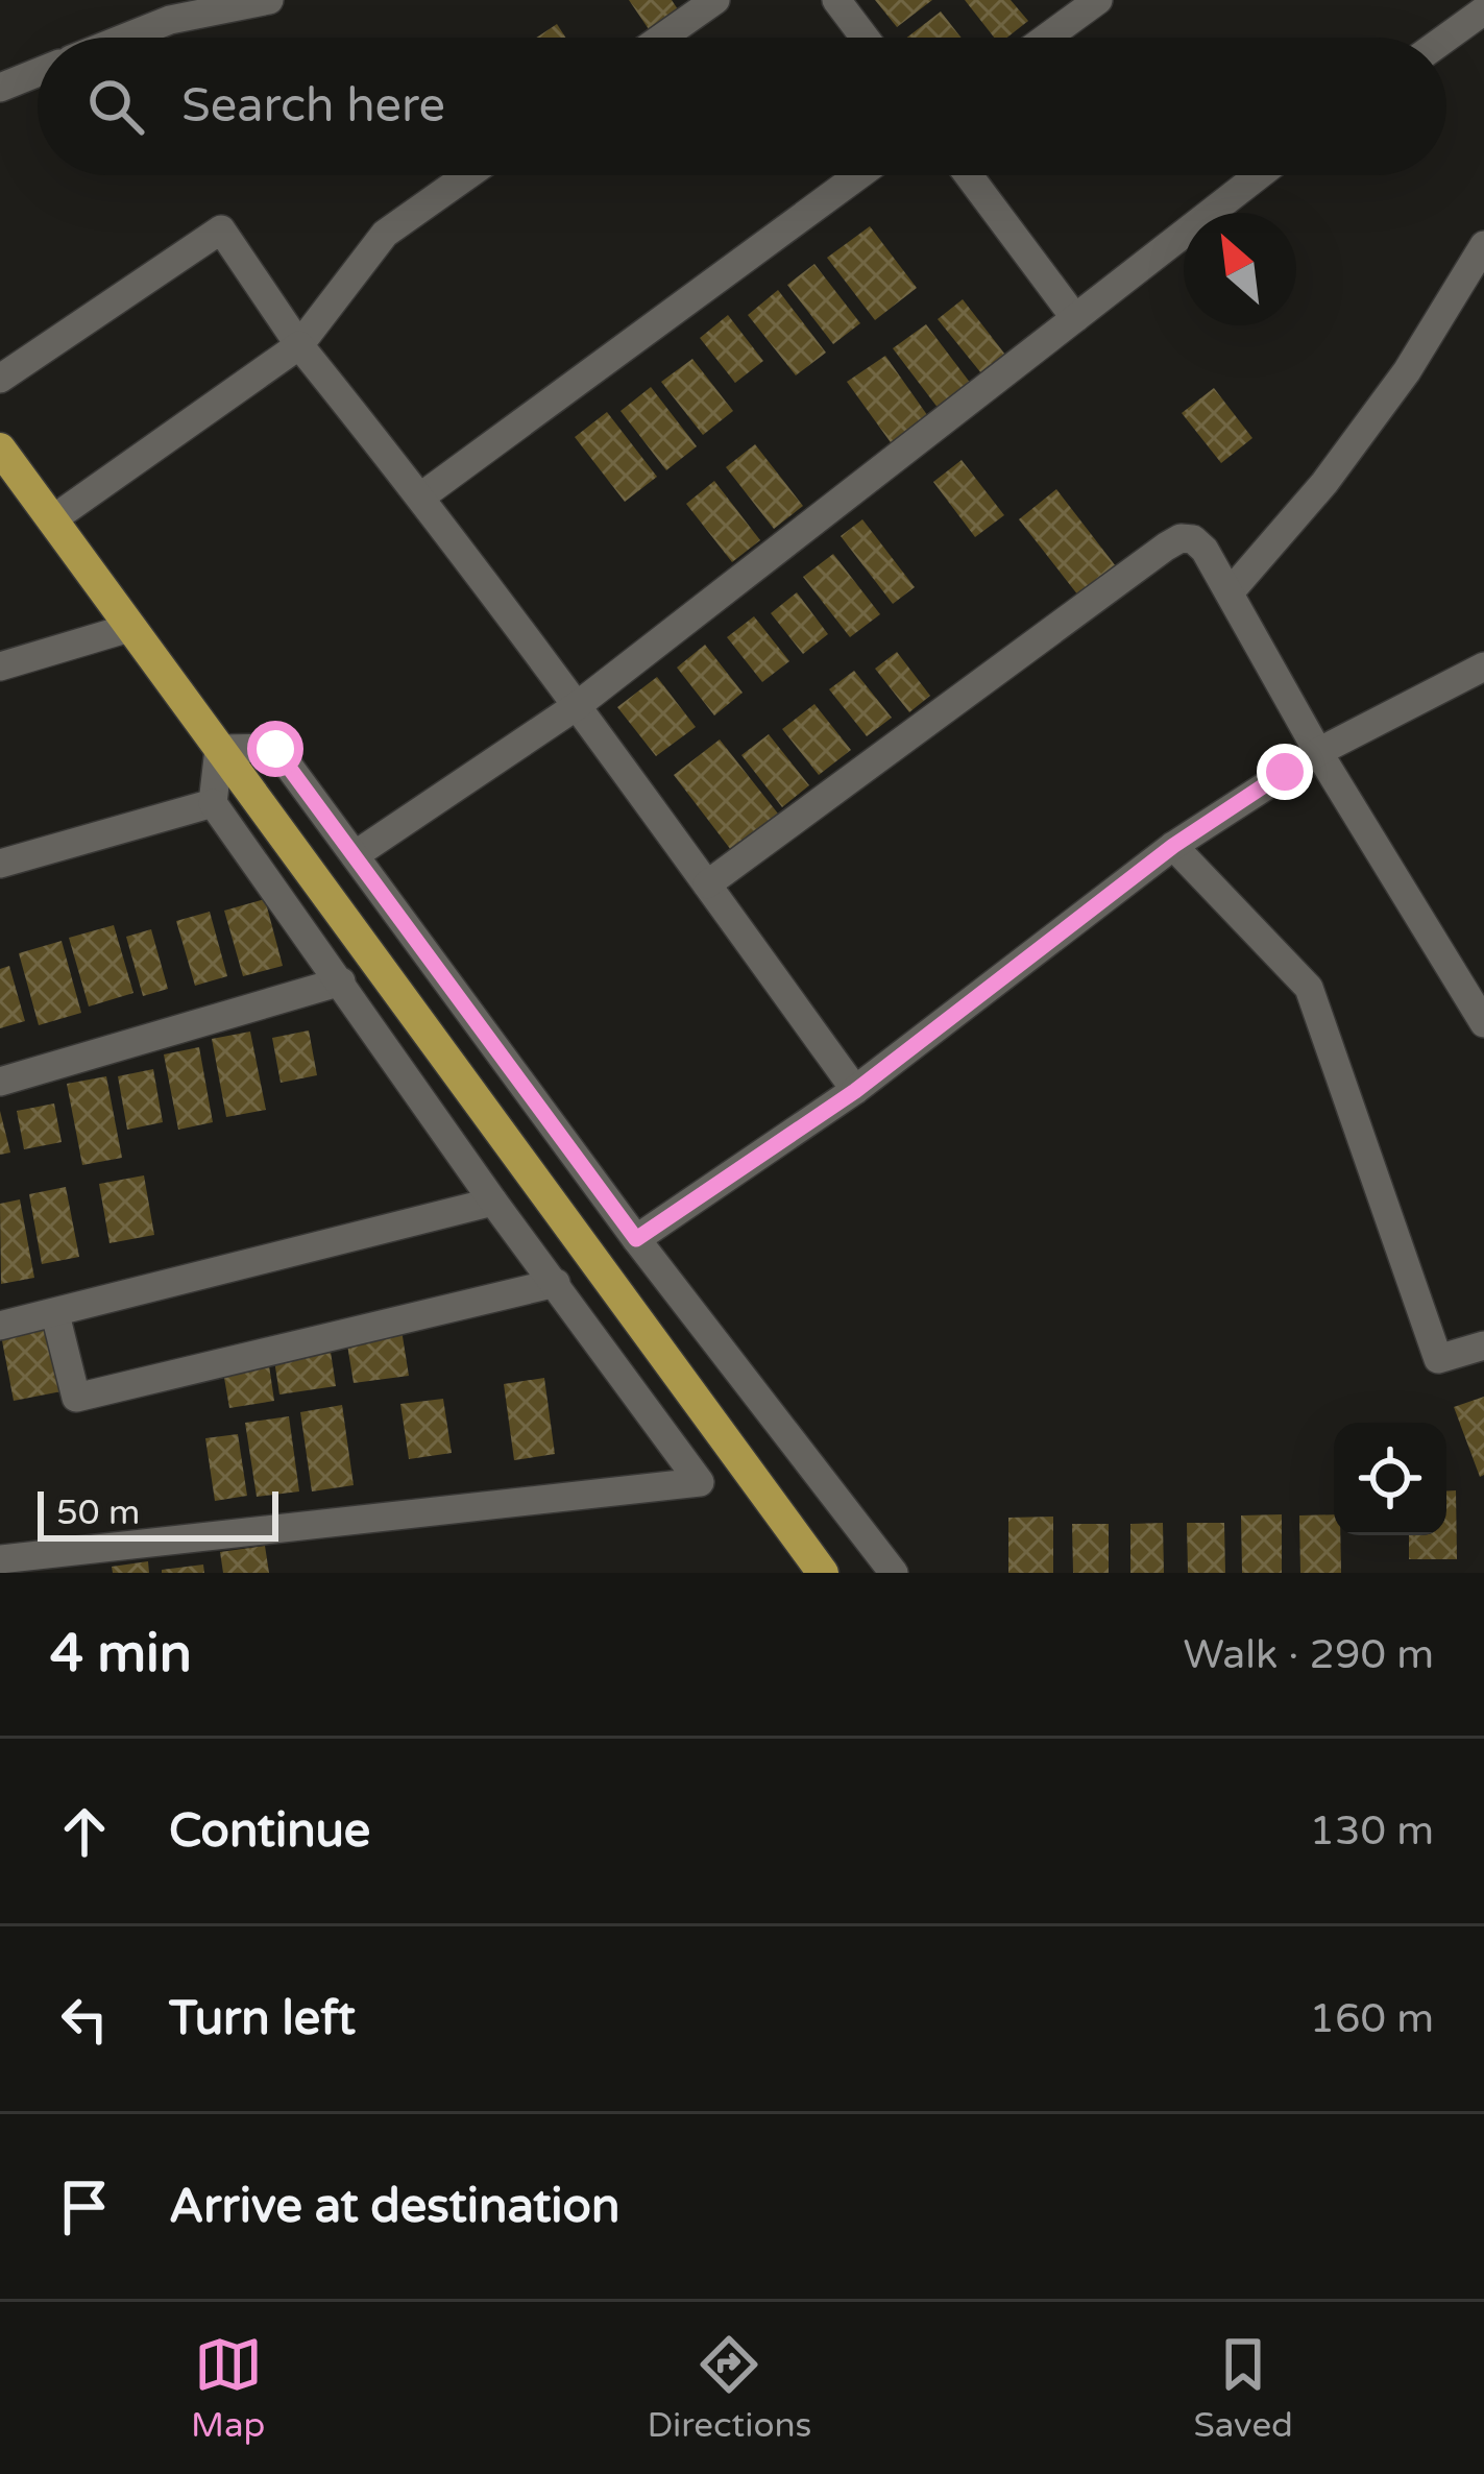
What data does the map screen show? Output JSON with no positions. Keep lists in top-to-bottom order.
{
  "scale_bar": "50 m",
  "north": "top left",
  "page": {
    "search": "Search here",
    "scale": "50 m",
    "heading": ["4 min", "Walk · 290 m"],
    "list": [
      ["Continue", "130 m"],
      ["Turn left", "160 m"],
      "Arrive at destination"
    ],
    "nav": ["Map", "Directions", "Saved"]
  }
}
